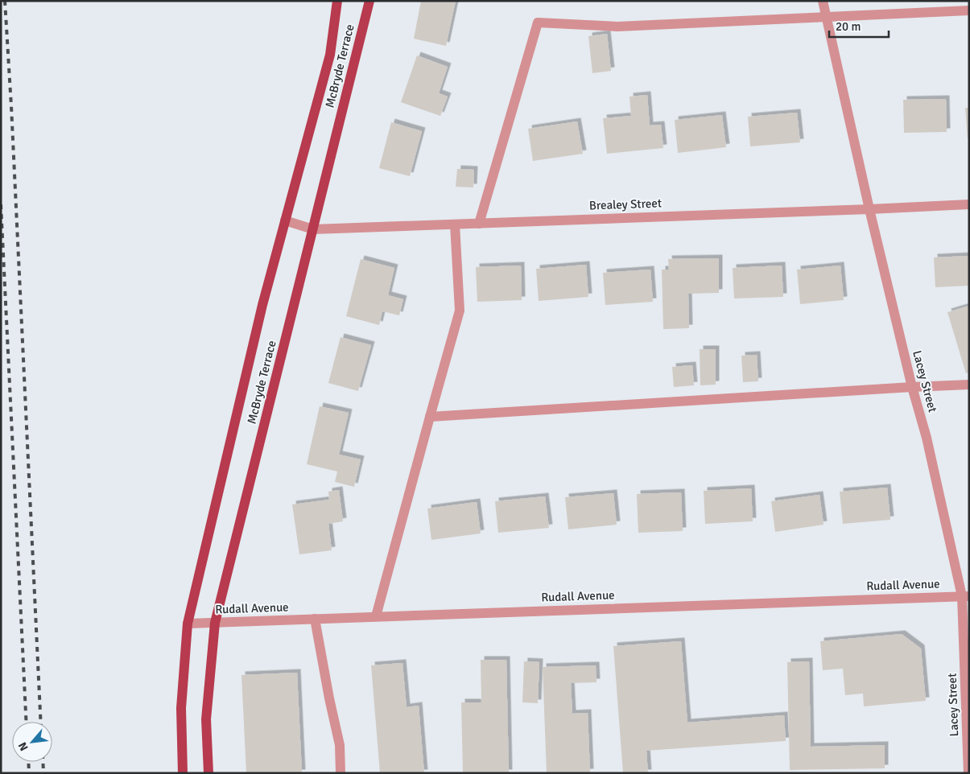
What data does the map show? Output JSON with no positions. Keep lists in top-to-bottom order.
{
  "streets": {
    "main road": ["McBryde Terrace"],
    "street": ["Brealey Street", "Lacey Street", "Rudall Avenue"]
  },
  "crossings": [
    ["McBryde Terrace", "Brealey Street"],
    ["McBryde Terrace", "Rudall Avenue"],
    ["Brealey Street", "Lacey Street"],
    ["Lacey Street", "Rudall Avenue"]
  ],
  "scale_bar": "20 m",
  "north": "bottom left"
}
